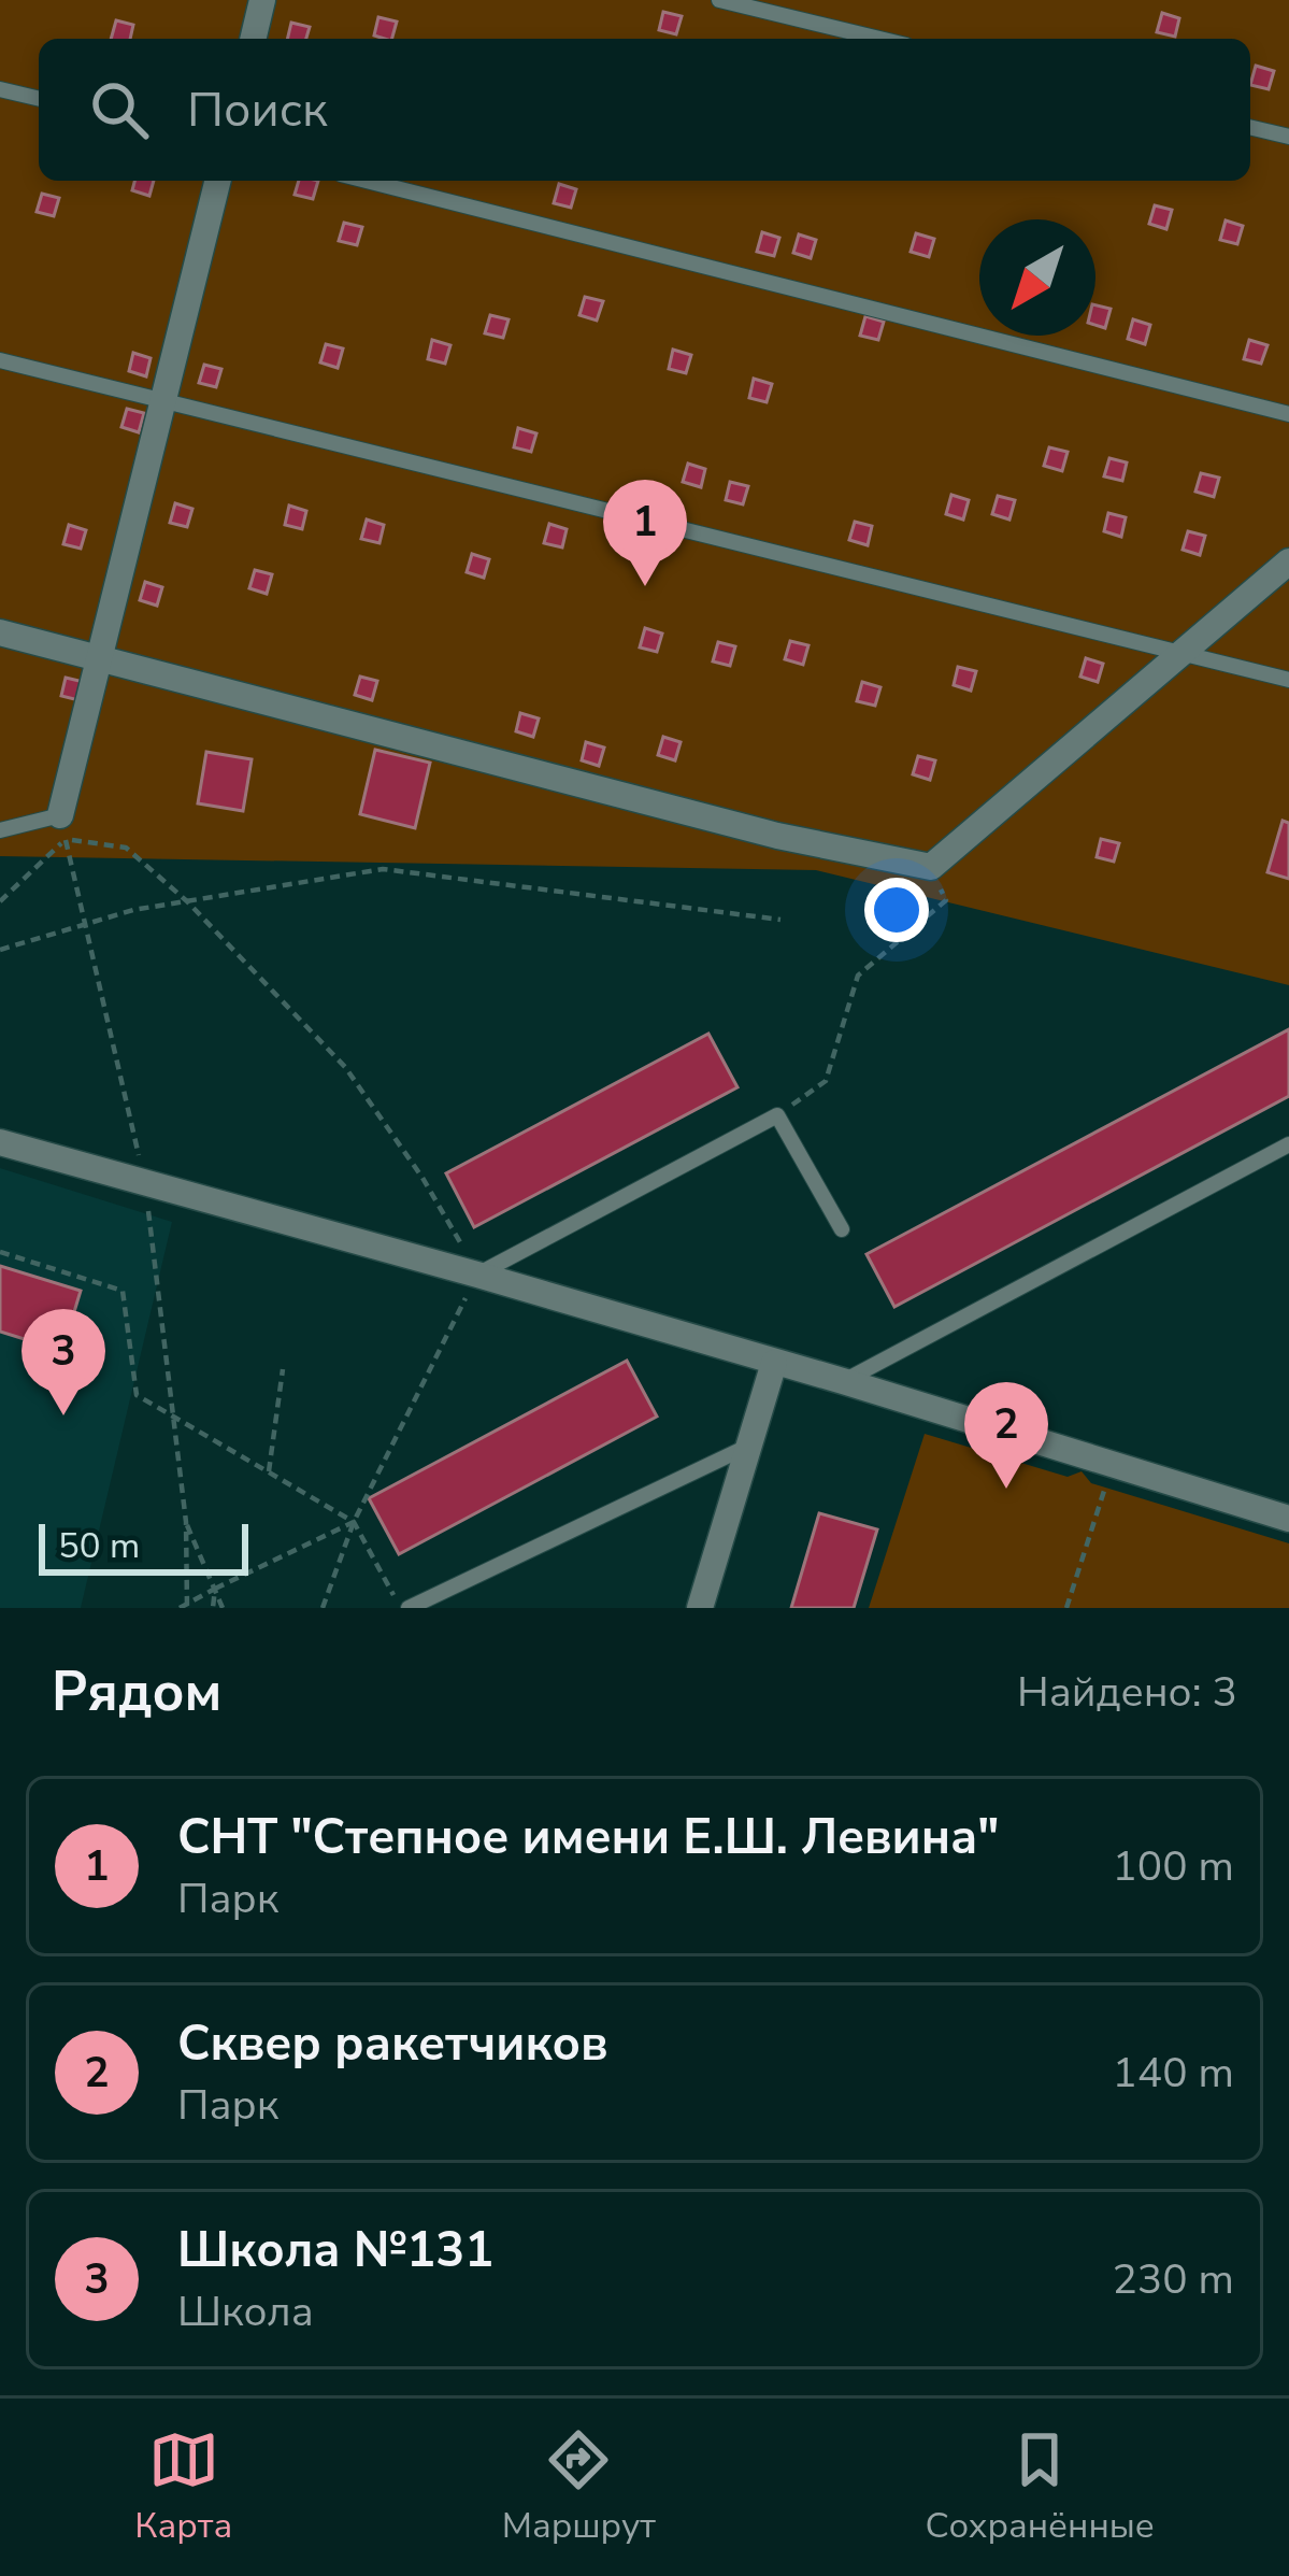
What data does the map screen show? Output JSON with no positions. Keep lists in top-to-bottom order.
{
  "scale_bar": "50 m",
  "north": "bottom left",
  "page": {
    "search": "Поиск",
    "pins": ["1", "3", "2"],
    "scale": "50 m",
    "heading": ["Рядом", "Найдено: 3"],
    "list": [
      {
        "mark": "1",
        "name": "СНТ \"Степное имени Е.Ш. Левина\"",
        "note": "Парк",
        "value": "100 m"
      },
      {
        "mark": "2",
        "name": "Сквер ракетчиков",
        "note": "Парк",
        "value": "140 m"
      },
      {
        "mark": "3",
        "name": "Школа №131",
        "note": "Школа",
        "value": "230 m"
      }
    ],
    "nav": ["Карта", "Маршрут", "Сохранённые"]
  }
}
